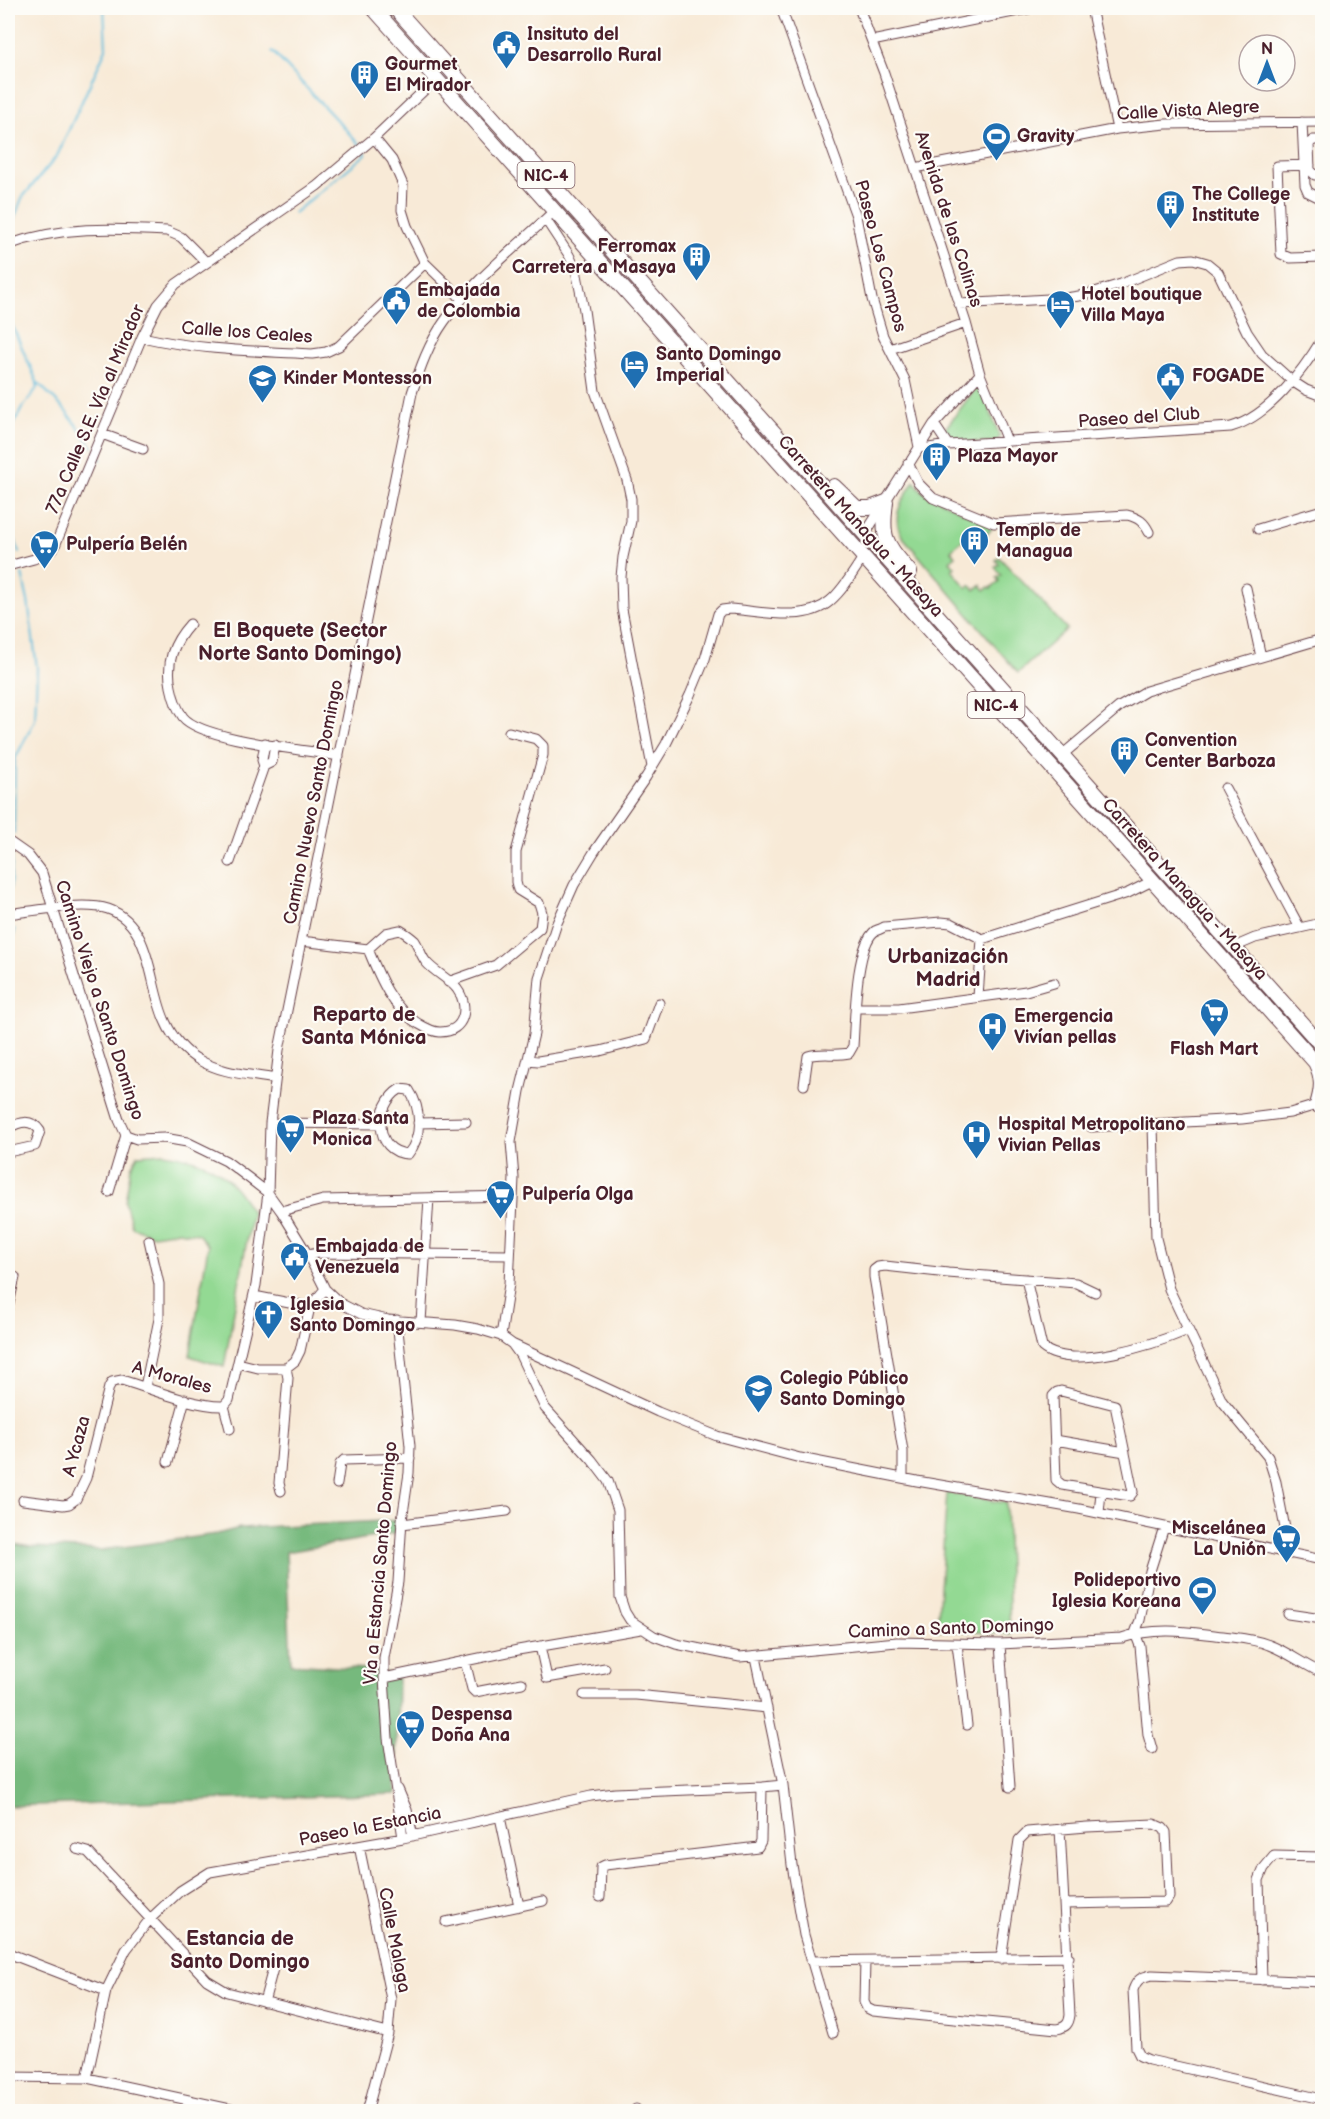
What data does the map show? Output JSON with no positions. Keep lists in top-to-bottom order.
{
  "streets": {
    "highway": ["NIC-4", "Carretera Managua - Masaya"],
    "street": [
      "Calle Vista Alegre",
      "Avenida de las Colinas",
      "Paseo Los Campos",
      "Calle los Ceales",
      "77a Calle S.E. Vía al Mirador",
      "Paseo del Club",
      "Camino Nuevo Santo Domingo",
      "Camino Viejo a Santo Domingo",
      "A Morales",
      "A Ycaza",
      "Via a Estancia Santo Domingo",
      "Camino a Santo Domingo",
      "Paseo la Estancia",
      "Calle Malaga"
    ]
  },
  "crossings": [
    ["Calle Vista Alegre", "Avenida de las Colinas"],
    ["Avenida de las Colinas", "Paseo del Club"],
    ["Paseo Los Campos", "Paseo del Club"],
    ["Calle los Ceales", "77a Calle S.E. Vía al Mirador"],
    ["77a Calle S.E. Vía al Mirador", "Carretera Managua - Masaya"],
    ["Carretera Managua - Masaya", "Camino Nuevo Santo Domingo"],
    ["Camino Nuevo Santo Domingo", "Camino Viejo a Santo Domingo"],
    ["Camino Nuevo Santo Domingo", "A Morales"],
    ["A Morales", "A Ycaza"],
    ["Via a Estancia Santo Domingo", "Camino a Santo Domingo"],
    ["Via a Estancia Santo Domingo", "Paseo la Estancia"],
    ["Paseo la Estancia", "Calle Malaga"]
  ],
  "districts": [
    "El Boquete (Sector Norte Santo Domingo)",
    "Urbanización Madrid",
    "Reparto de Santa Mónica",
    "Estancia de Santo Domingo"
  ],
  "places": {
    "public building": [
      "Insituto del Desarrollo Rural",
      "Embajada de Colombia",
      "FOGADE",
      "Embajada de Venezuela"
    ],
    "building": [
      "Gourmet El Mirador",
      "The College Institute",
      "Ferromax Carretera a Masaya",
      "Plaza Mayor",
      "Templo de Managua",
      "Convention Center Barboza"
    ],
    "sports": ["Gravity", "Polideportivo Iglesia Koreana"],
    "hotel": ["Hotel boutique Villa Maya", "Santo Domingo Imperial"],
    "school or university": ["Kinder Montesson", "Colegio Público Santo Domingo"],
    "supermarket": [
      "Pulpería Belén",
      "Flash Mart",
      "Plaza Santa Monica",
      "Pulpería Olga",
      "Miscelánea La Unión",
      "Despensa Doña Ana"
    ],
    "hospital": ["Emergencia Vivían pellas", "Hospital Metropolitano Vivian Pellas"],
    "church": ["Iglesia Santo Domingo"]
  },
  "north": "top"
}
